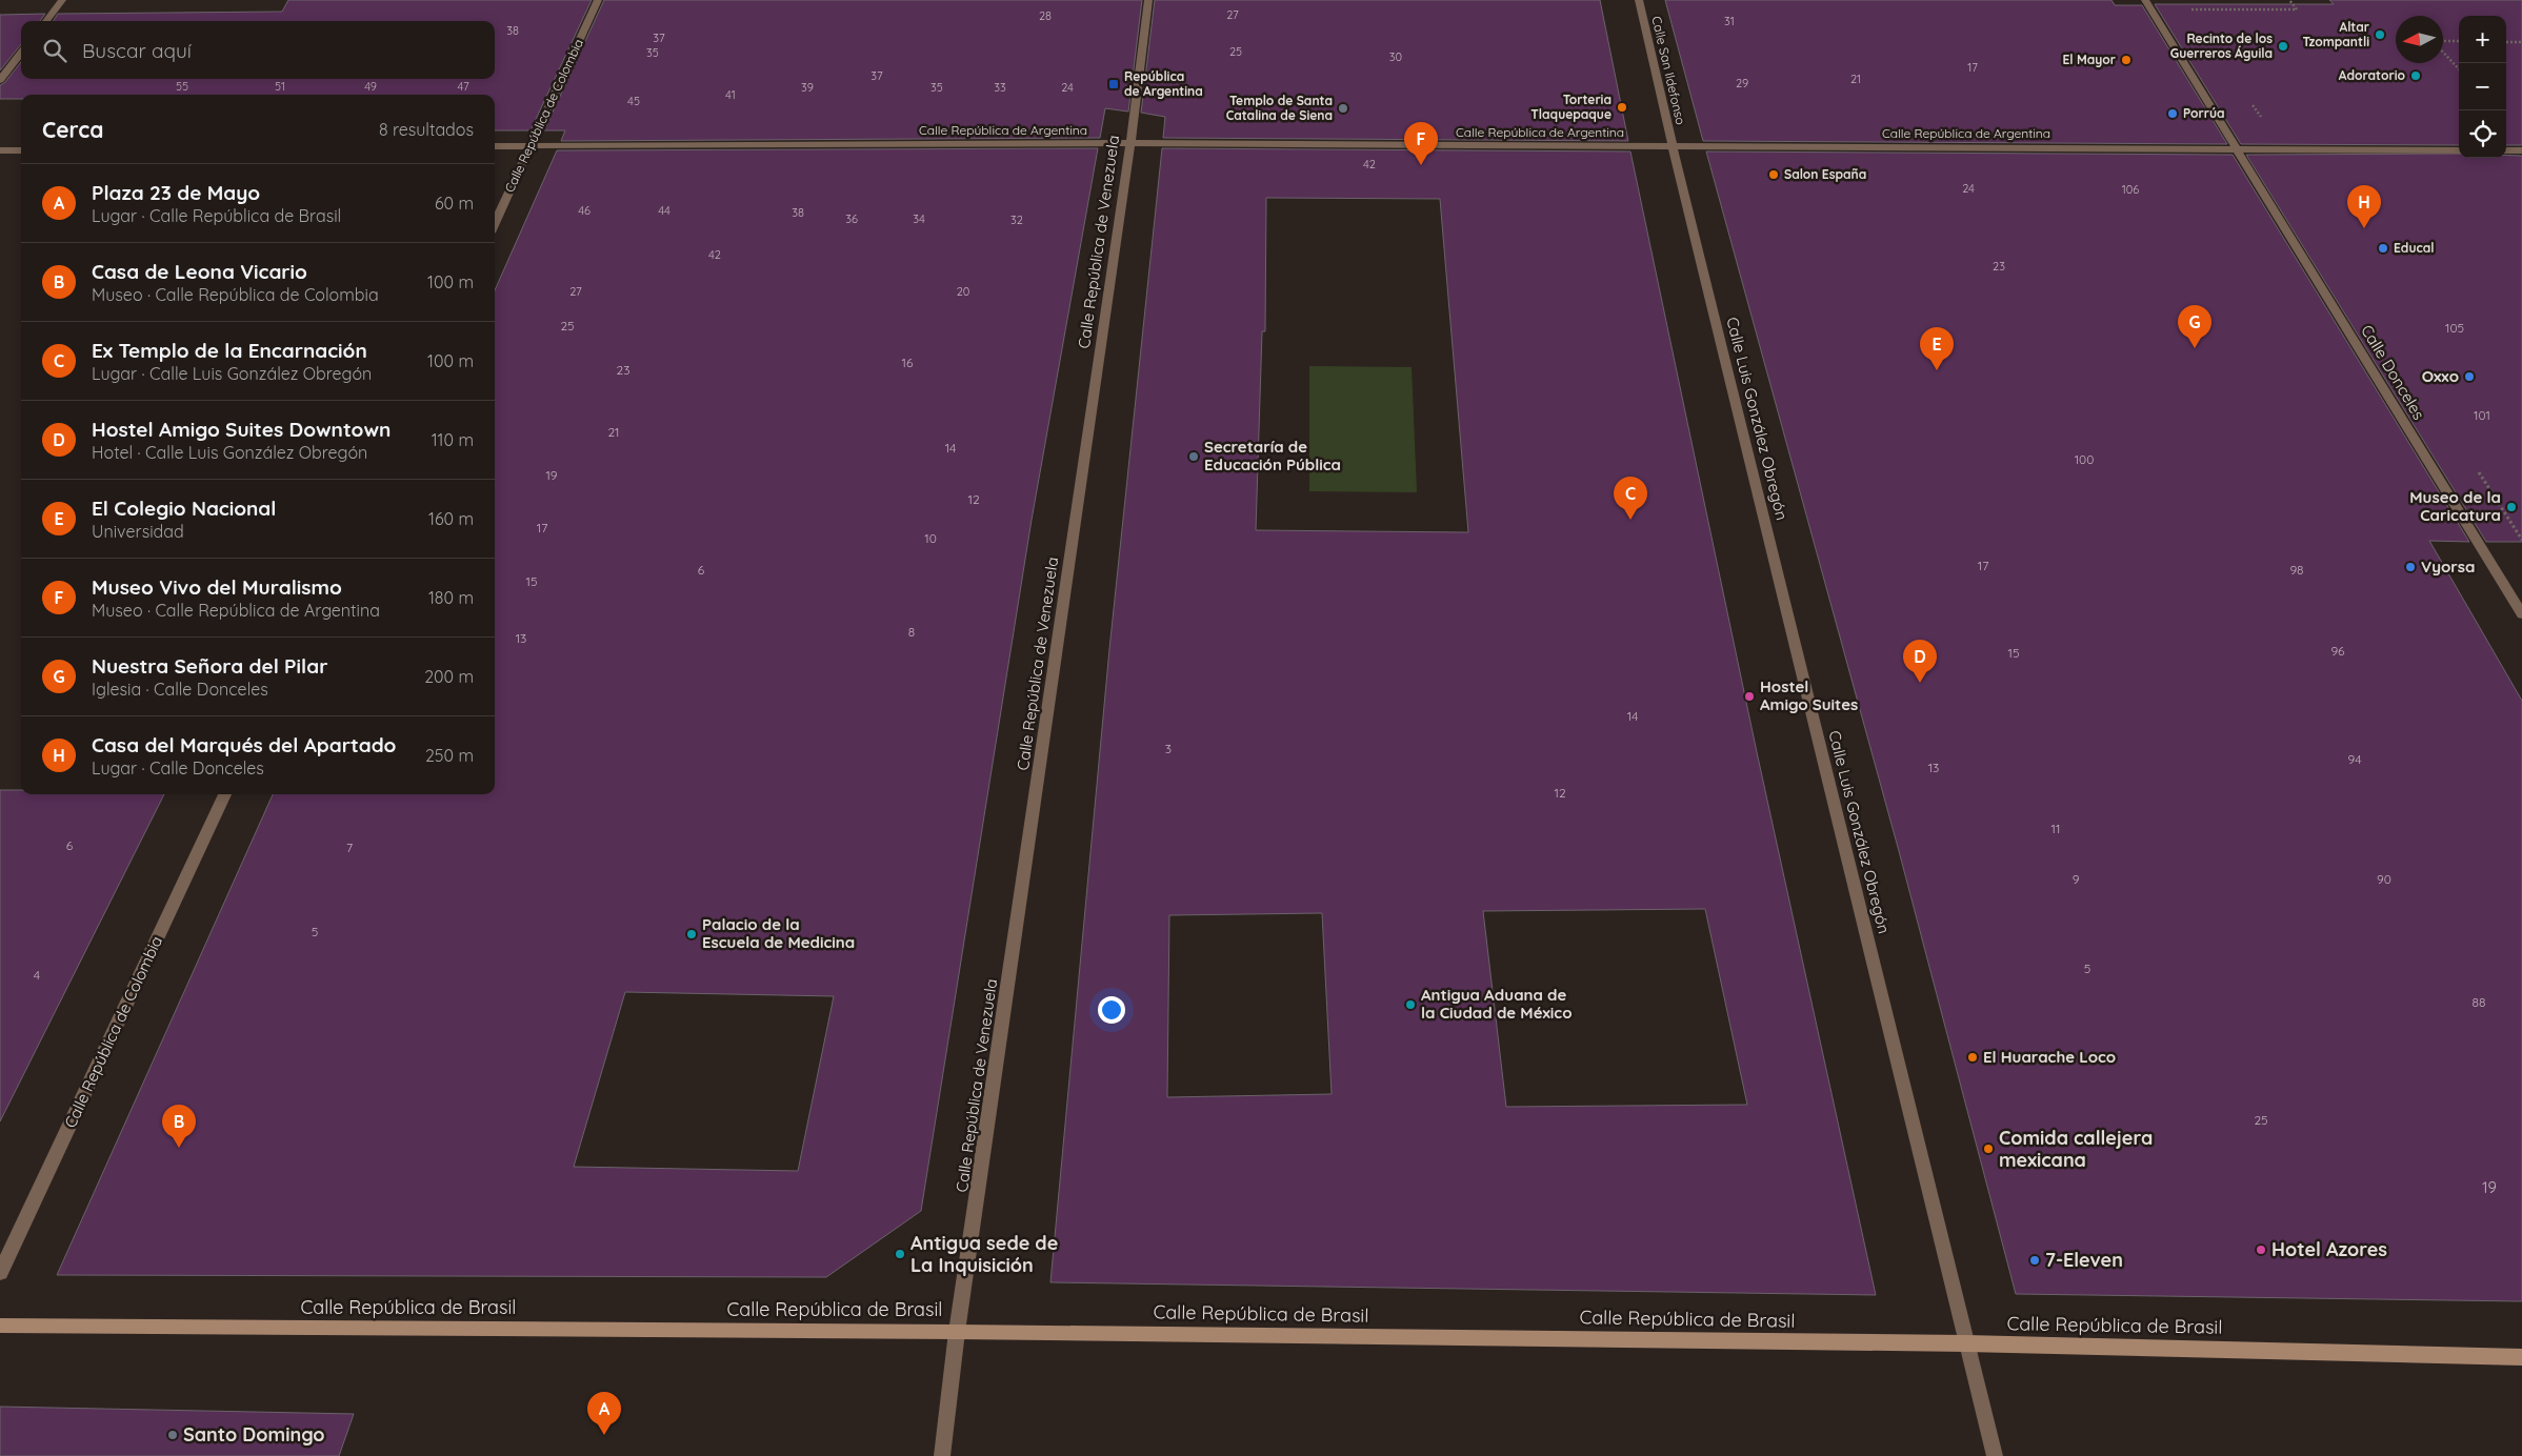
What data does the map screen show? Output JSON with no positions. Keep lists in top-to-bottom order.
{
  "streets": {
    "street": [
      "Calle San Ildefonso",
      "Calle República de Colombia",
      "Calle República de Argentina",
      "Calle República de Venezuela",
      "Calle Donceles",
      "Calle Luis González Obregón",
      "Calle República de Brasil"
    ]
  },
  "crossings": [
    ["Calle San Ildefonso", "Calle República de Argentina"],
    ["Calle San Ildefonso", "Calle Luis González Obregón"],
    ["Calle República de Colombia", "Calle República de Argentina"],
    ["Calle República de Argentina", "Calle República de Venezuela"],
    ["Calle República de Argentina", "Calle Donceles"],
    ["Calle República de Argentina", "Calle Luis González Obregón"],
    ["Calle República de Venezuela", "Calle República de Brasil"],
    ["Calle Luis González Obregón", "Calle República de Brasil"]
  ],
  "places": {
    "other": [
      "Altar Tzompantli",
      "Recinto de los Guerreros Águila",
      "El Mayor",
      "Adoratorio",
      "Torteria Tlaquepaque",
      "Templo de Santa Catalina de Siena",
      "Porrúa",
      "Salon España",
      "Educal",
      "Oxxo",
      "Secretaría de Educación Pública",
      "Museo de la Caricatura",
      "Vyorsa",
      "Hostel Amigo Suites",
      "Palacio de la Escuela de Medicina",
      "Antigua Aduana de la Ciudad de México",
      "El Huarache Loco",
      "Comida callejera mexicana",
      "Hotel Azores",
      "Antigua sede de La Inquisición",
      "7-Eleven",
      "Santo Domingo"
    ],
    "transit": ["República de Argentina"]
  },
  "house_numbers": [
    "27",
    "28",
    "31",
    "38",
    "37",
    "25",
    "35",
    "30",
    "17",
    "37",
    "21",
    "29",
    "55",
    "51",
    "49",
    "47",
    "39",
    "35",
    "33",
    "24",
    "41",
    "45",
    "42",
    "24",
    "106",
    "46",
    "44",
    "38",
    "36",
    "34",
    "32",
    "42",
    "23",
    "27",
    "20",
    "25",
    "105",
    "16",
    "23",
    "101",
    "21",
    "14",
    "100",
    "19",
    "12",
    "17",
    "10",
    "17",
    "6",
    "98",
    "15",
    "8",
    "13",
    "96",
    "15",
    "14",
    "3",
    "94",
    "13",
    "12",
    "11",
    "6",
    "7",
    "9",
    "90",
    "5",
    "5",
    "4",
    "88",
    "25",
    "19"
  ],
  "north": "left",
  "page": {
    "map_buttons": ["+", "−"],
    "search": "Buscar aquí",
    "heading": ["Cerca", "8 resultados"],
    "pins": [
      "F",
      "H",
      "G",
      "E",
      "C",
      "D",
      "B",
      "A"
    ],
    "list": [
      {
        "mark": "A",
        "name": "Plaza 23 de Mayo",
        "note": "Lugar · Calle República de Brasil",
        "value": "60 m"
      },
      {
        "mark": "B",
        "name": "Casa de Leona Vicario",
        "note": "Museo · Calle República de Colombia",
        "value": "100 m"
      },
      {
        "mark": "C",
        "name": "Ex Templo de la Encarnación",
        "note": "Lugar · Calle Luis González Obregón",
        "value": "100 m"
      },
      {
        "mark": "D",
        "name": "Hostel Amigo Suites Downtown",
        "note": "Hotel · Calle Luis González Obregón",
        "value": "110 m"
      },
      {
        "mark": "E",
        "name": "El Colegio Nacional",
        "note": "Universidad",
        "value": "160 m"
      },
      {
        "mark": "F",
        "name": "Museo Vivo del Muralismo",
        "note": "Museo · Calle República de Argentina",
        "value": "180 m"
      },
      {
        "mark": "G",
        "name": "Nuestra Señora del Pilar",
        "note": "Iglesia · Calle Donceles",
        "value": "200 m"
      },
      {
        "mark": "H",
        "name": "Casa del Marqués del Apartado",
        "note": "Lugar · Calle Donceles",
        "value": "250 m"
      }
    ]
  }
}
